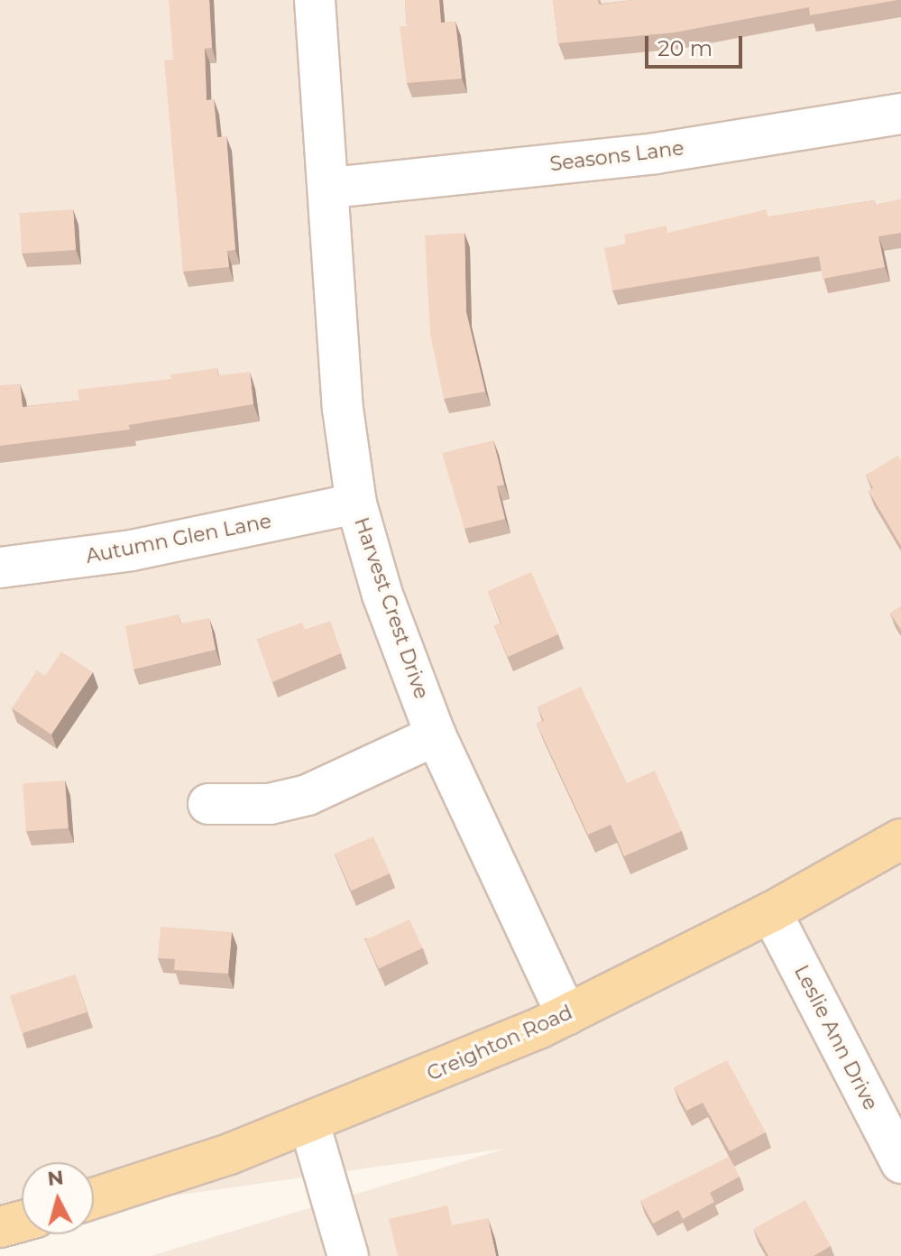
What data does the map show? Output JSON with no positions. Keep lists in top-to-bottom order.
{
  "streets": {
    "main road": ["Creighton Road"],
    "street": [
      "Seasons Lane",
      "Autumn Glen Lane",
      "Harvest Crest Drive",
      "Leslie Ann Drive"
    ]
  },
  "crossings": [
    ["Seasons Lane", "Harvest Crest Drive"],
    ["Autumn Glen Lane", "Harvest Crest Drive"],
    ["Harvest Crest Drive", "Creighton Road"],
    ["Leslie Ann Drive", "Creighton Road"]
  ],
  "scale_bar": "20 m",
  "north": "top"
}
